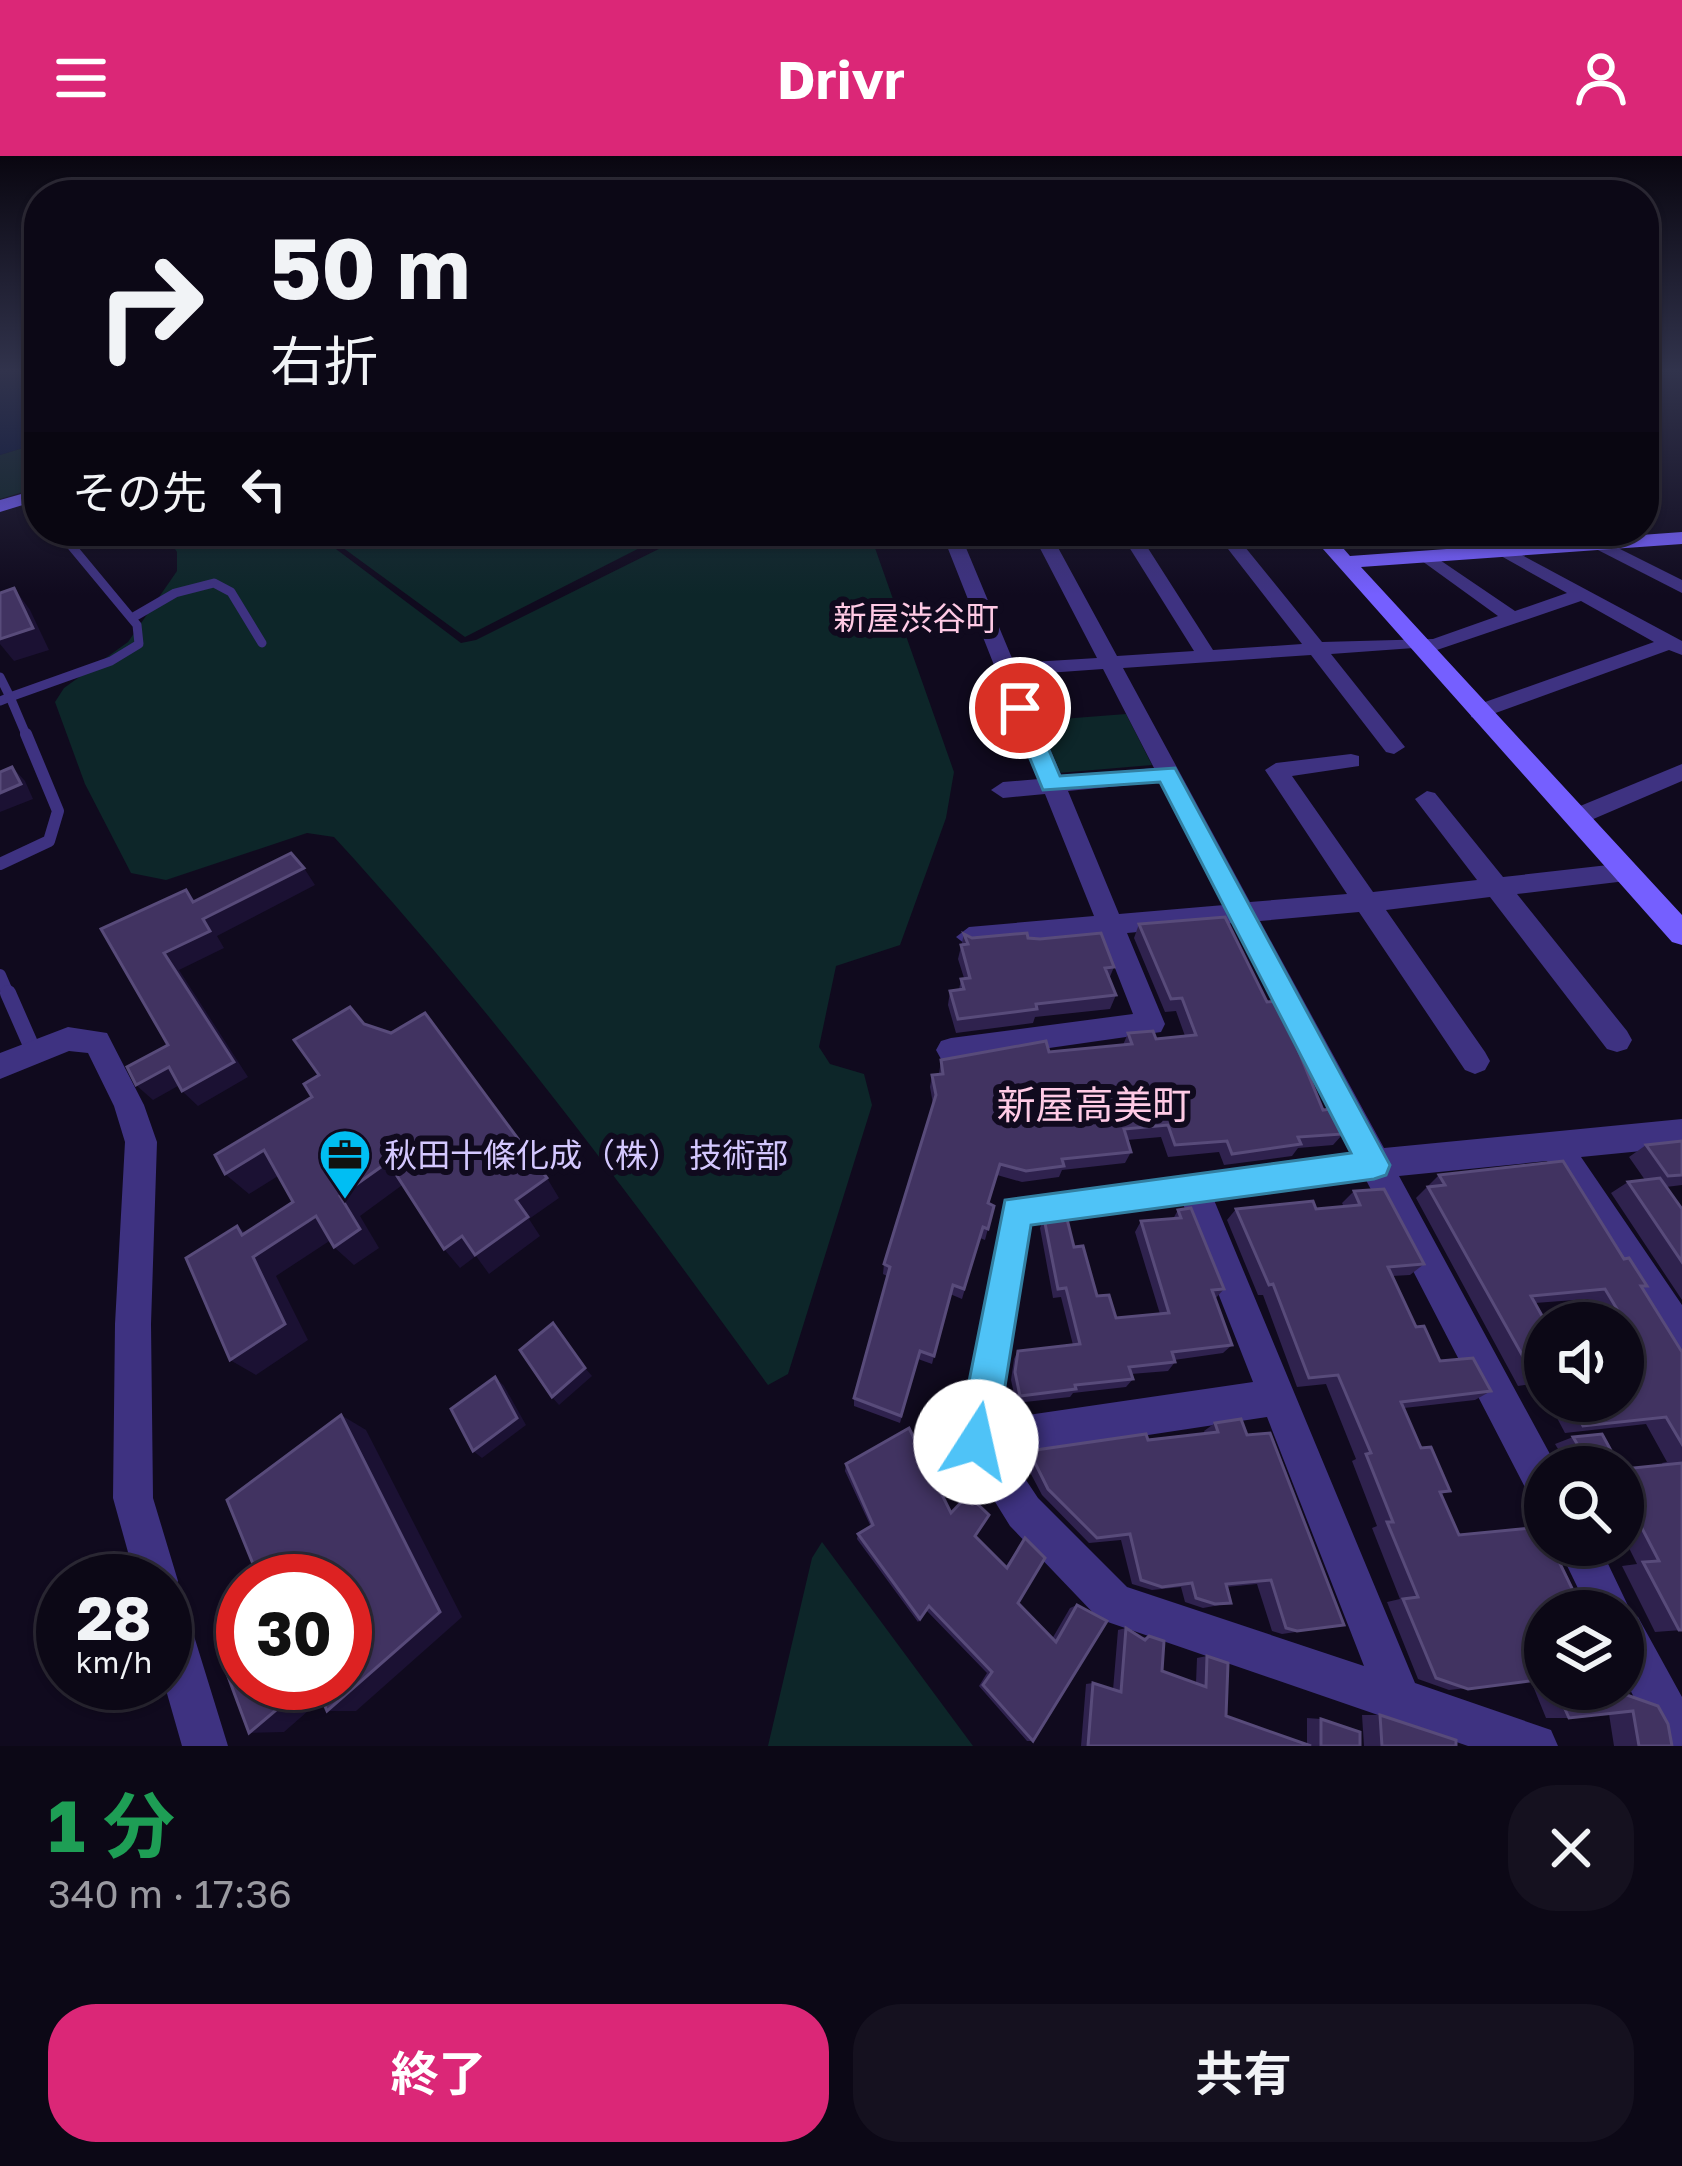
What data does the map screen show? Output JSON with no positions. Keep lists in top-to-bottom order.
{
  "districts": ["新屋渋谷町", "新屋高美町"],
  "places": {
    "office": ["秋田十條化成（株） 技術部"]
  },
  "page": {
    "header": "Drivr",
    "turn": ["50 m", "右折"],
    "then": "その先",
    "speed": "28 km/h",
    "limit": "30",
    "heading": ["1 分", "340 m · 17:36"],
    "buttons": ["終了", "共有"]
  }
}
